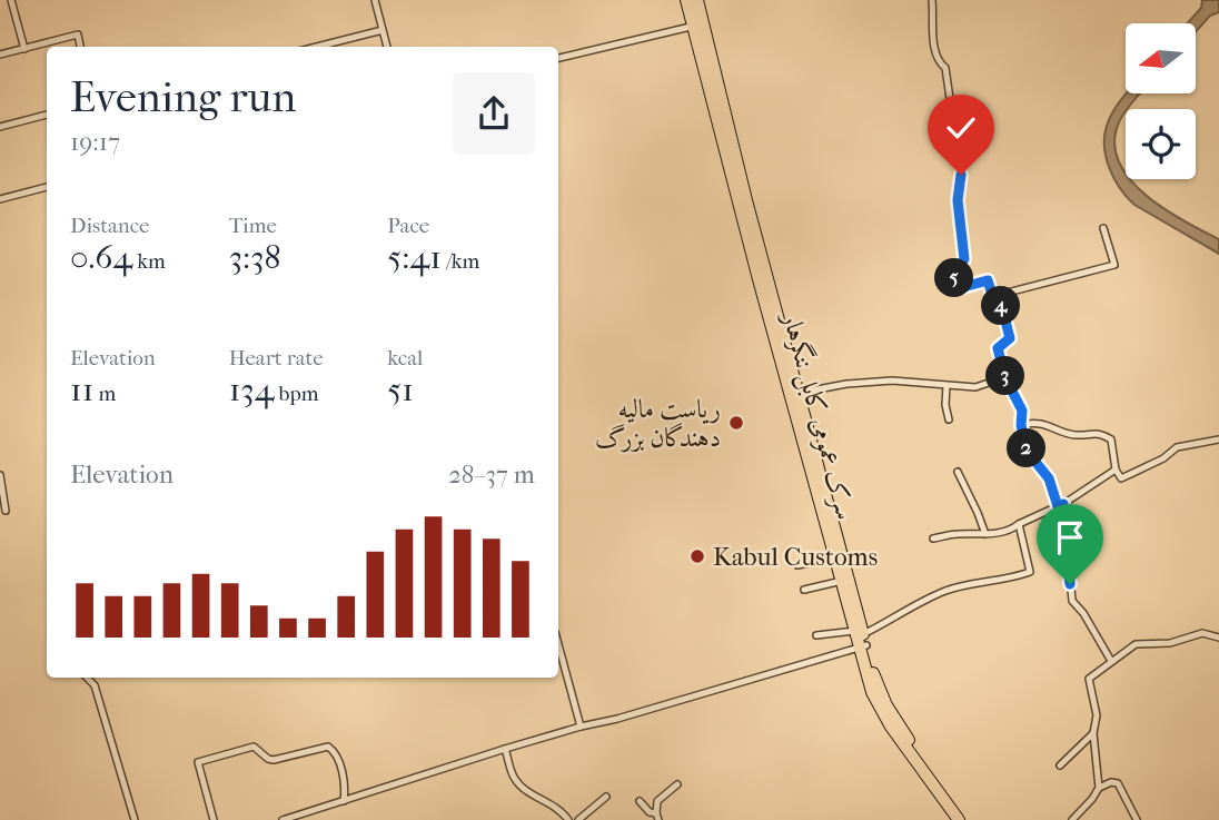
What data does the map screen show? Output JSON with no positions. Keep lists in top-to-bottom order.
{
  "streets": {
    "highway": ["سرک عمومی کابل ننگرهار"]
  },
  "places": ["ریاست مالیه دهندگان بزرگ", "Kabul Customs"],
  "north": "left",
  "page": {
    "heading": ["Evening run", "19:17"],
    "stats": [
      ["Distance", "0.64 km"],
      ["Time", "3:38"],
      ["Pace", "5:41 /km"],
      ["Elevation", "11 m"],
      ["Heart rate", "134 bpm"],
      ["kcal", "51"]
    ],
    "pins": [
      "5",
      "4",
      "3",
      "2"
    ],
    "chart": ["Elevation", "28–37 m"]
  }
}
